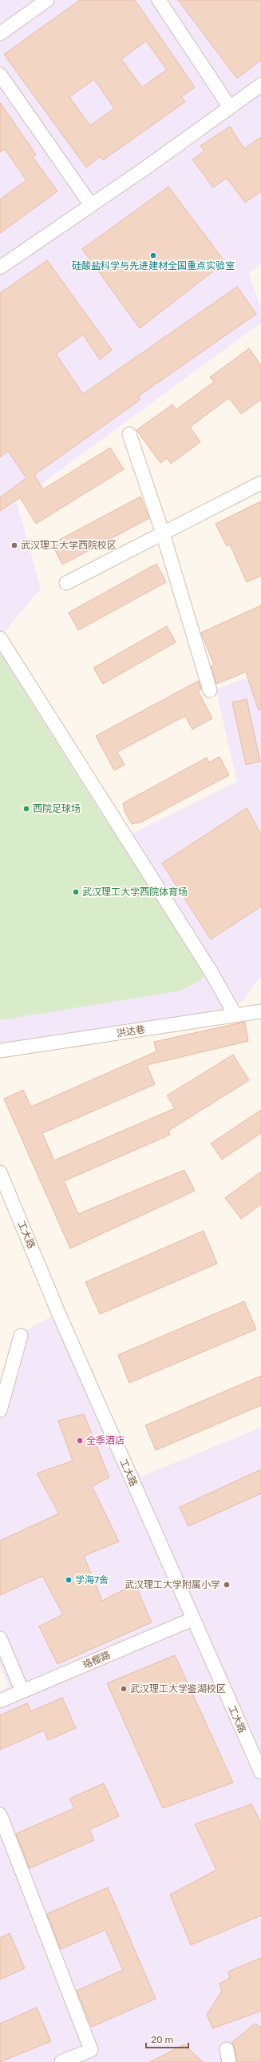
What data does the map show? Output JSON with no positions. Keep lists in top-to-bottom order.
{
  "streets": {
    "street": ["洪达巷", "工大路", "珞樱路"]
  },
  "crossings": [
    ["工大路", "珞樱路"]
  ],
  "places": [
    "硅酸盐科学与先进建材全国重点实验室",
    "武汉理工大学西院校区",
    "西院足球场",
    "武汉理工大学西院体育场",
    "全季酒店",
    "学海7舍",
    "武汉理工大学附属小学",
    "武汉理工大学鉴湖校区"
  ],
  "scale_bar": "20 m"
}
